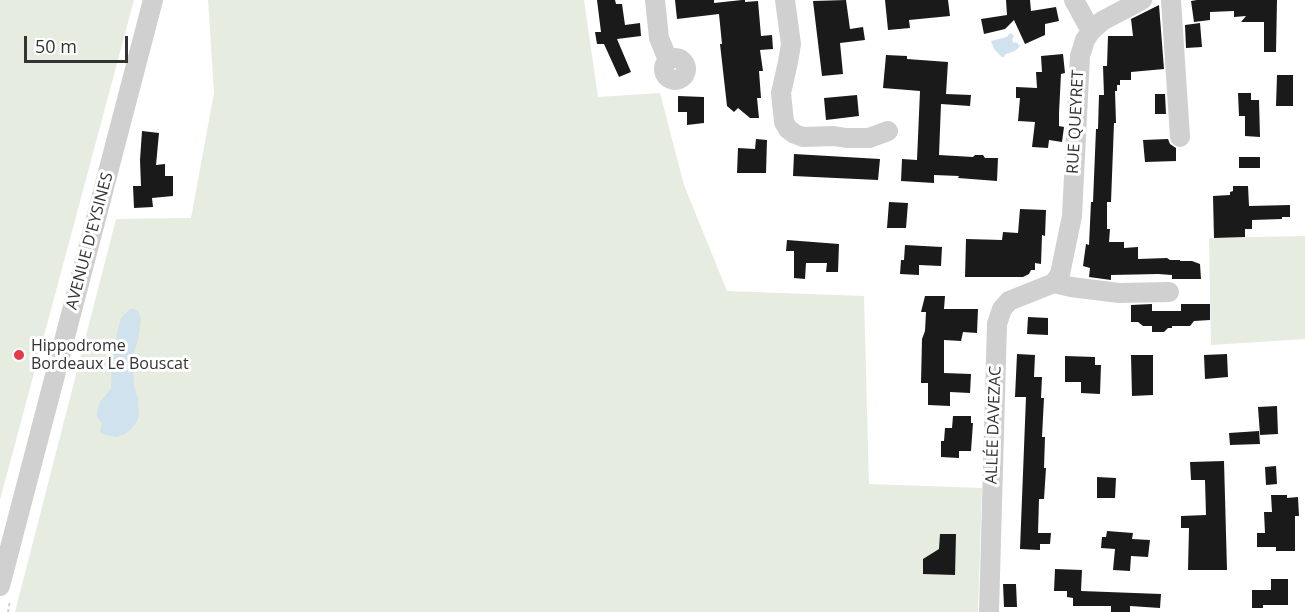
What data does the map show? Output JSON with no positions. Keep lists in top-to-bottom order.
{
  "streets": {
    "street": ["RUE QUEYRET", "AVENUE D'EYSINES", "ALLÉE DAVEZAC"]
  },
  "crossings": [
    ["RUE QUEYRET", "ALLÉE DAVEZAC"]
  ],
  "places": ["Hippodrome Bordeaux Le Bouscat"],
  "scale_bar": "50 m"
}
